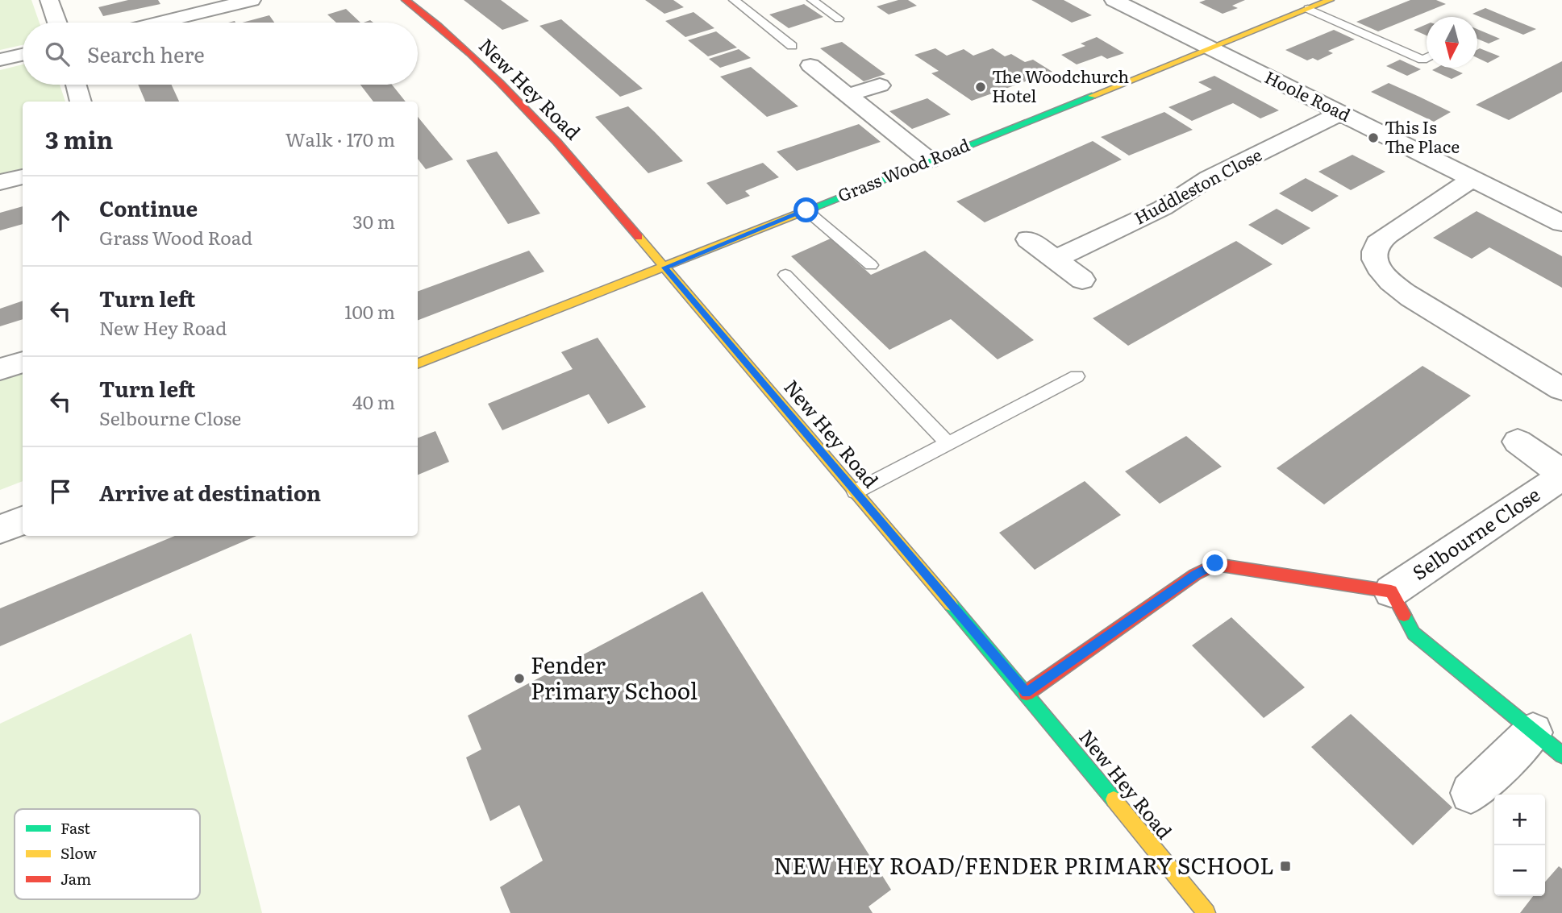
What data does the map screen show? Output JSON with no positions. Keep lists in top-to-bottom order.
{
  "streets": {
    "street": [
      "New Hey Road",
      "Hoole Road",
      "Grass Wood Road",
      "Huddleston Close",
      "Selbourne Close"
    ]
  },
  "crossings": [
    ["New Hey Road", "Grass Wood Road"],
    ["New Hey Road", "Selbourne Close"],
    ["Hoole Road", "Grass Wood Road"],
    ["Hoole Road", "Huddleston Close"]
  ],
  "places": {
    "other": ["The Woodchurch Hotel", "This Is The Place", "Fender Primary School"],
    "transit": ["NEW HEY ROAD/FENDER PRIMARY SCHOOL"]
  },
  "legend": ["Fast", "Slow", "Jam"],
  "north": "bottom",
  "page": {
    "search": "Search here",
    "heading": ["3 min", "Walk · 170 m"],
    "list": [
      ["Continue", "Grass Wood Road", "30 m"],
      ["Turn left", "New Hey Road", "100 m"],
      ["Turn left", "Selbourne Close", "40 m"],
      "Arrive at destination"
    ],
    "map_buttons": ["+", "−"]
  }
}
